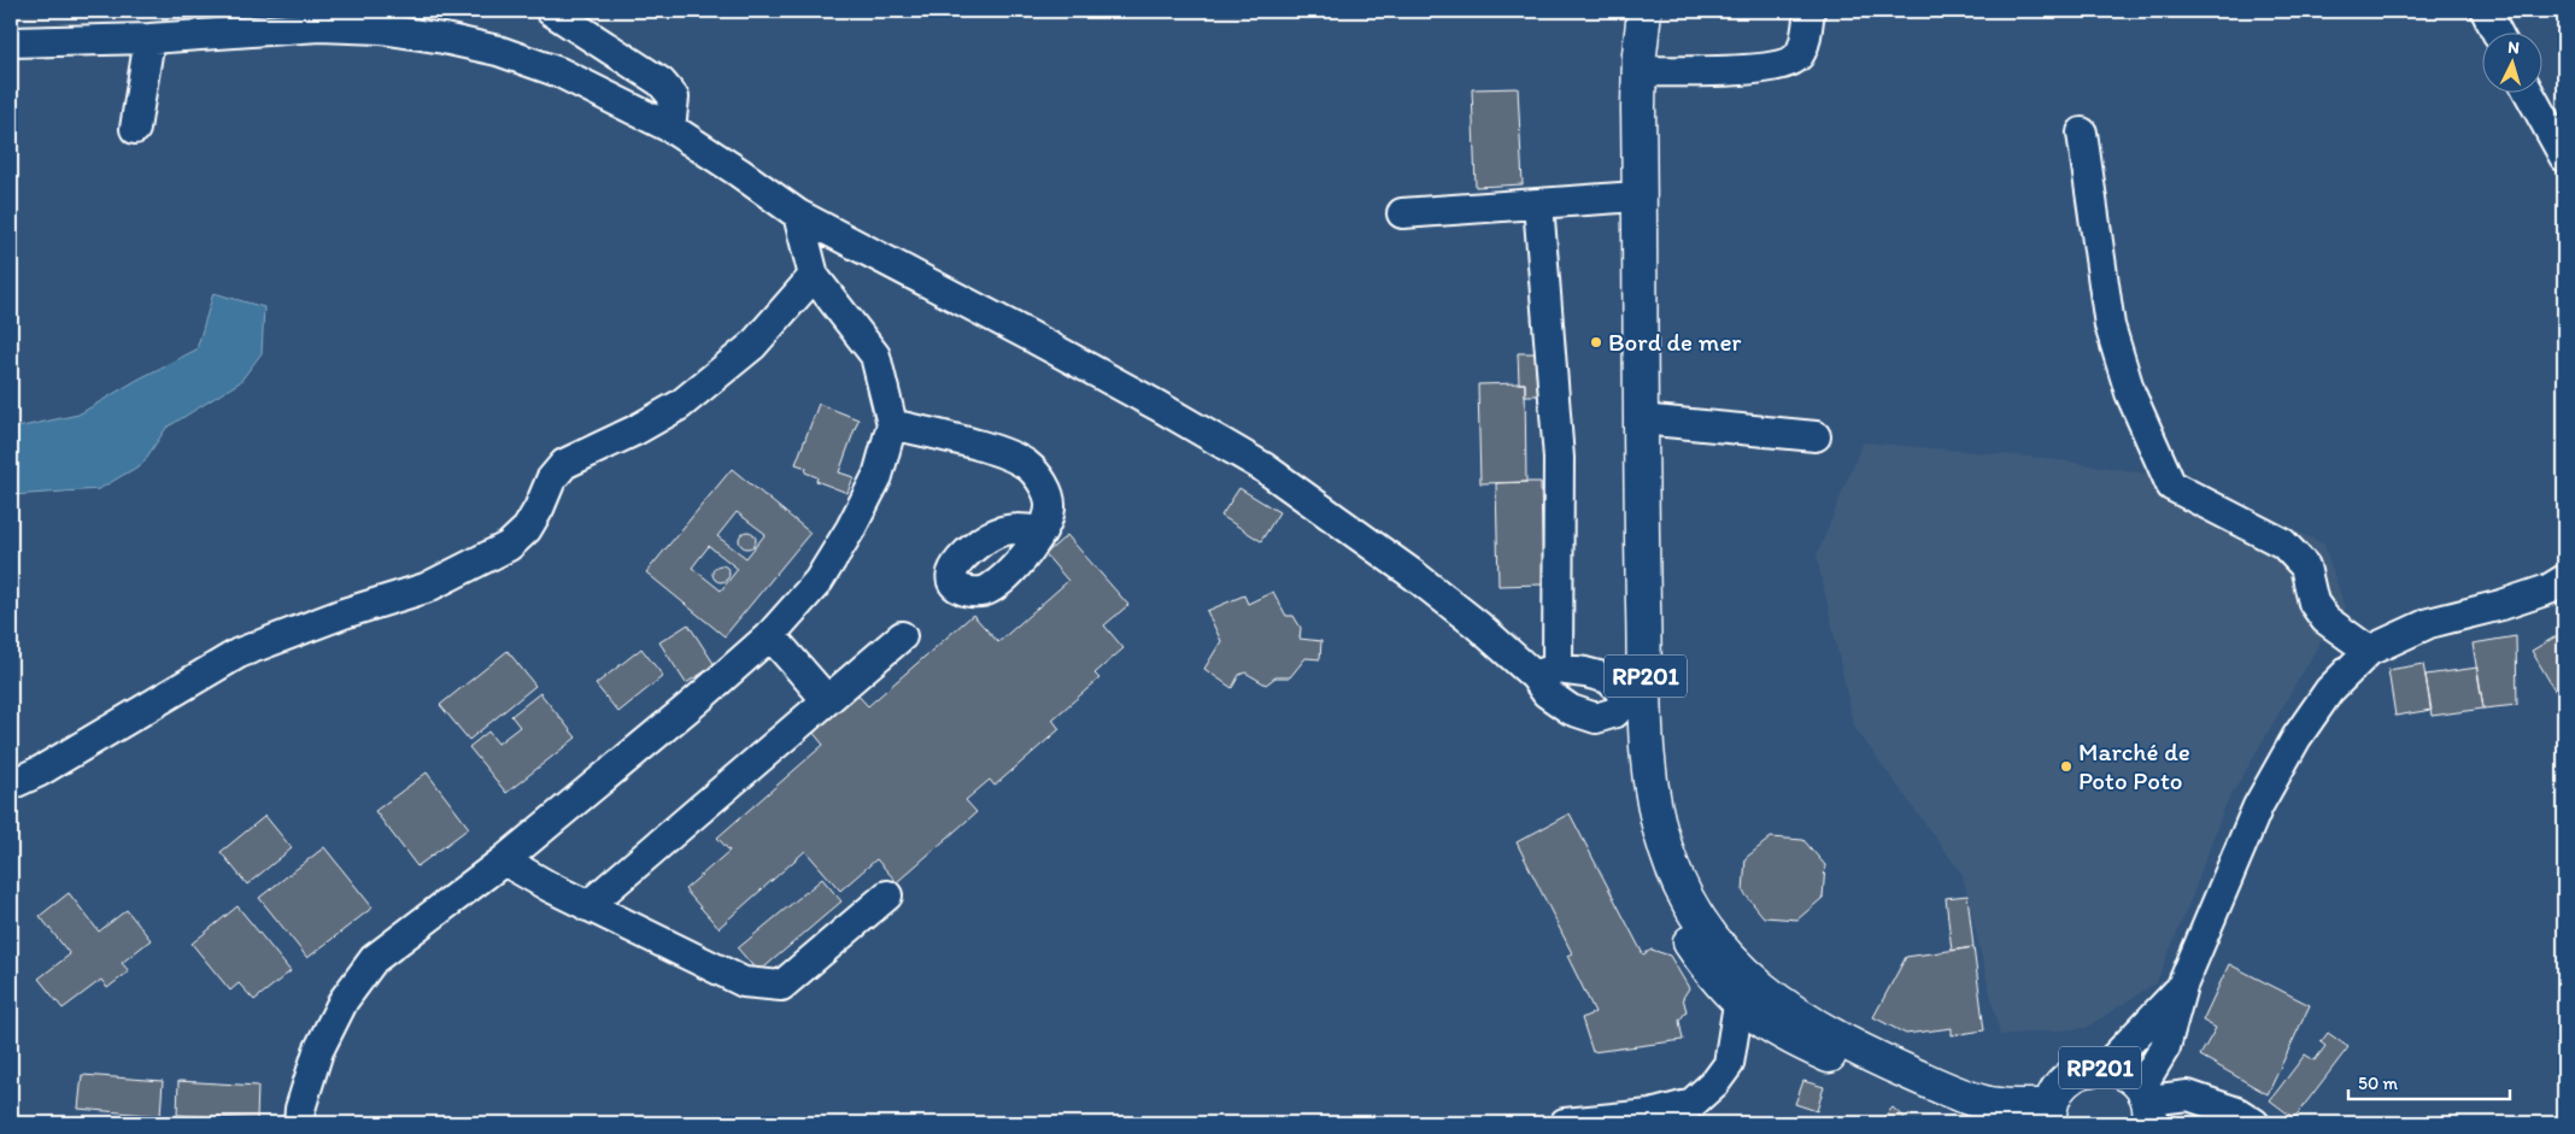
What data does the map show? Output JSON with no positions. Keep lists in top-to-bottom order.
{
  "streets": {
    "main road": ["RP201"]
  },
  "places": ["Bord de mer", "Marché de Poto Poto"],
  "scale_bar": "50 m",
  "north": "top"
}
